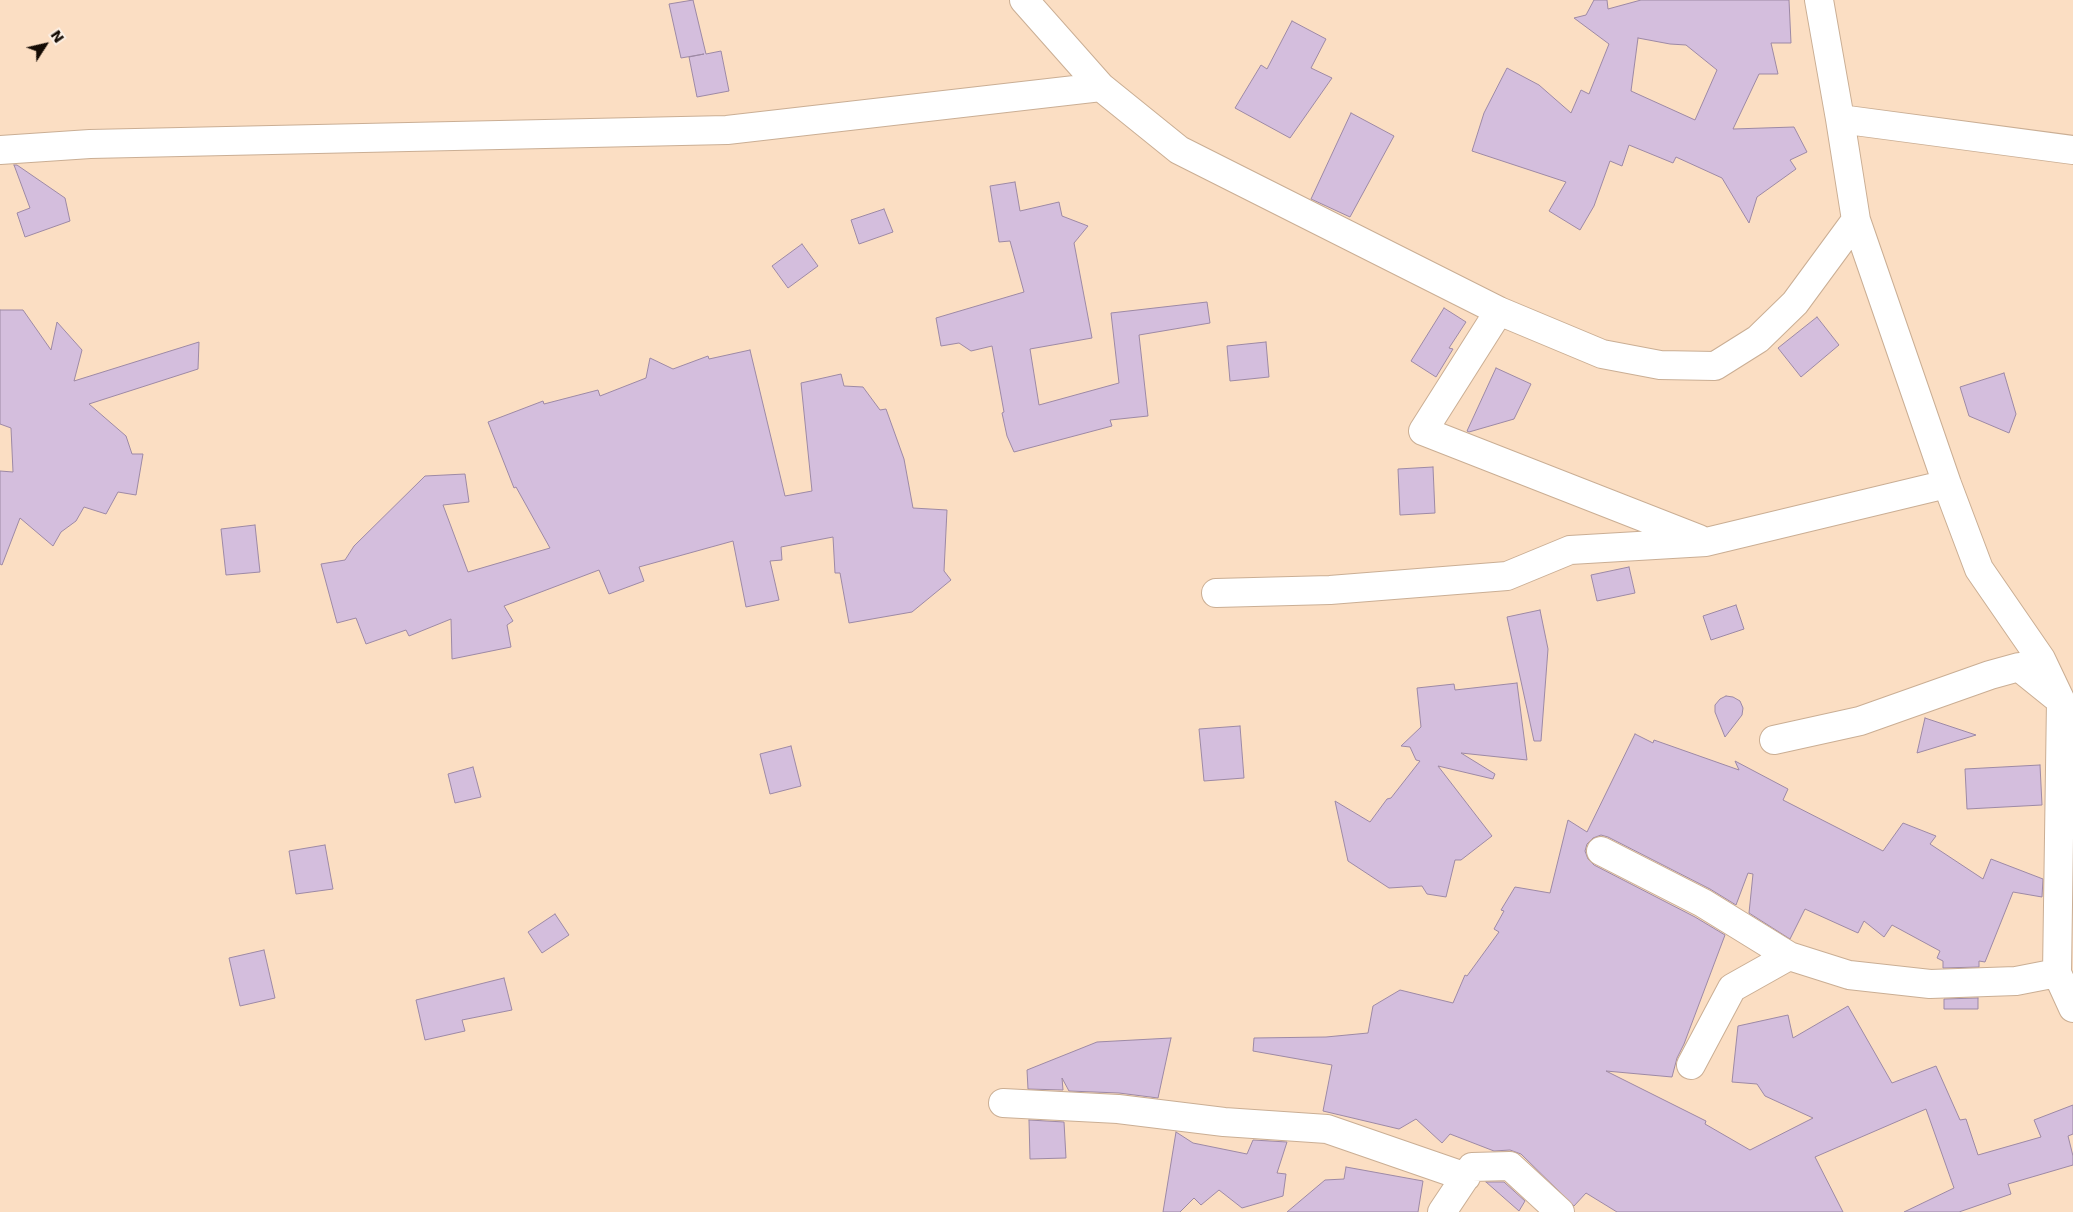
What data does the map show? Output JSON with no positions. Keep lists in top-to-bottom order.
{
  "north": "top right"
}
